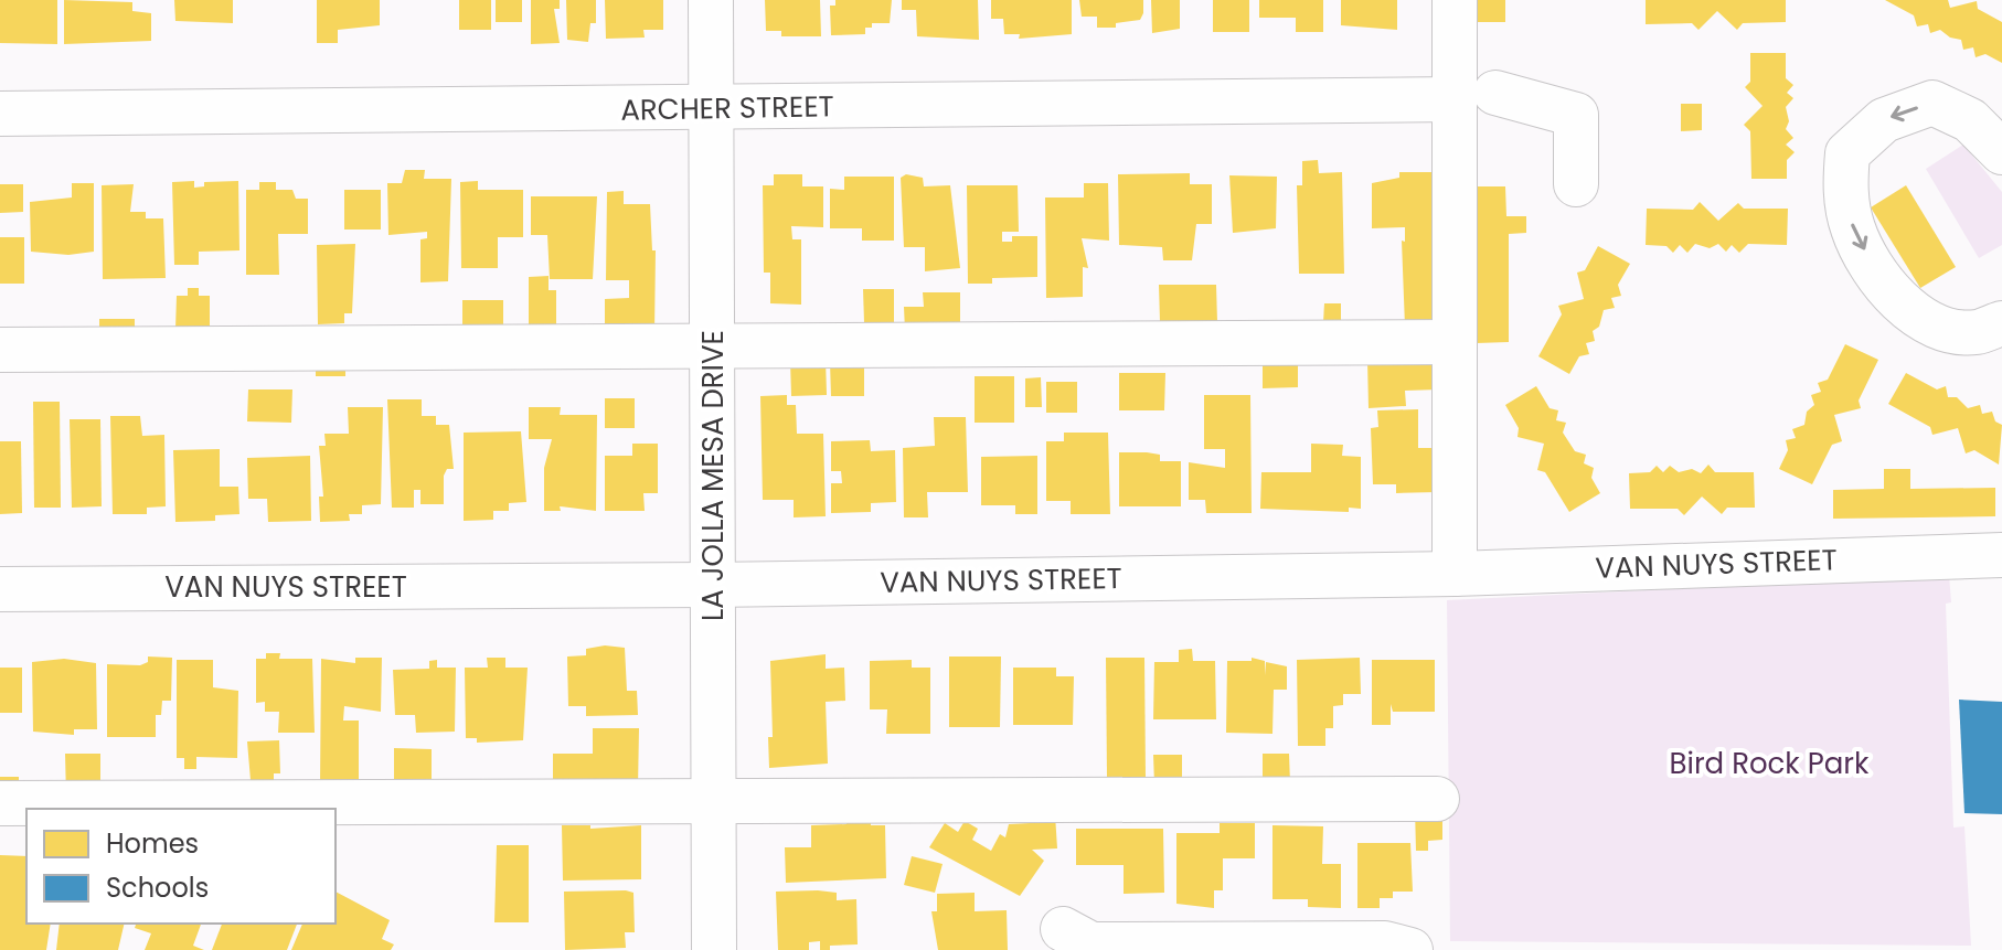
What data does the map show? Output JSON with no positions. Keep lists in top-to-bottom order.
{
  "streets": {
    "street": ["ARCHER STREET", "LA JOLLA MESA DRIVE", "VAN NUYS STREET"]
  },
  "crossings": [
    ["ARCHER STREET", "LA JOLLA MESA DRIVE"],
    ["LA JOLLA MESA DRIVE", "VAN NUYS STREET"]
  ],
  "parks": ["Bird Rock Park"],
  "legend": ["Homes", "Schools"]
}
